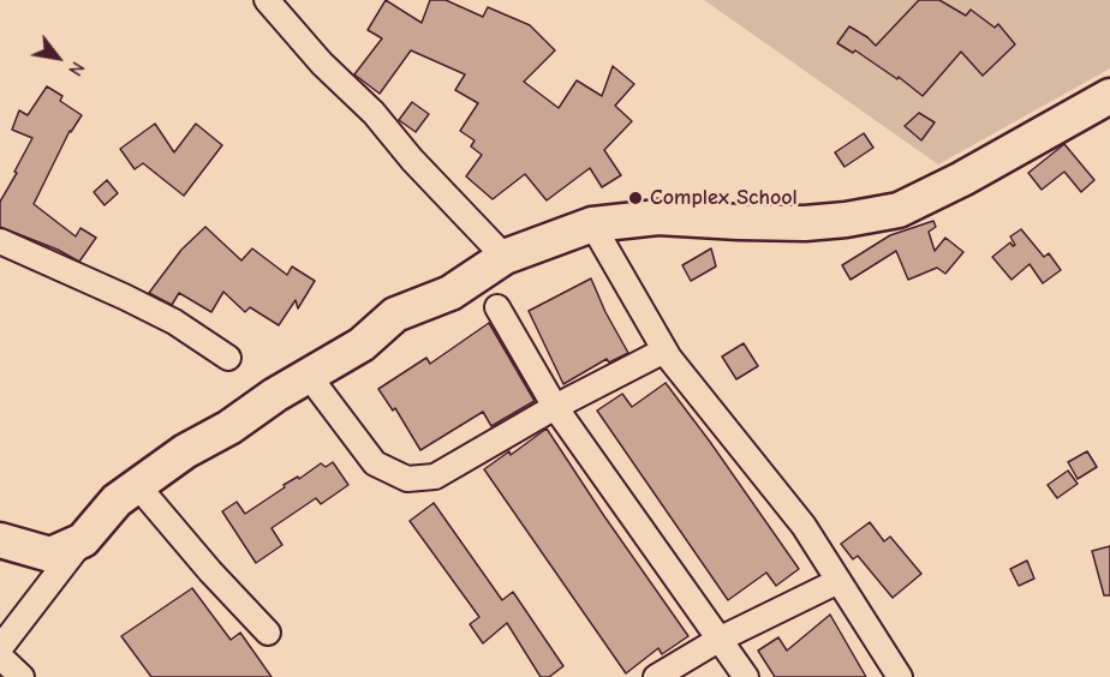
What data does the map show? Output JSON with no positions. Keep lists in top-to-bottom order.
{
  "places": ["Complex School"],
  "north": "bottom right"
}
